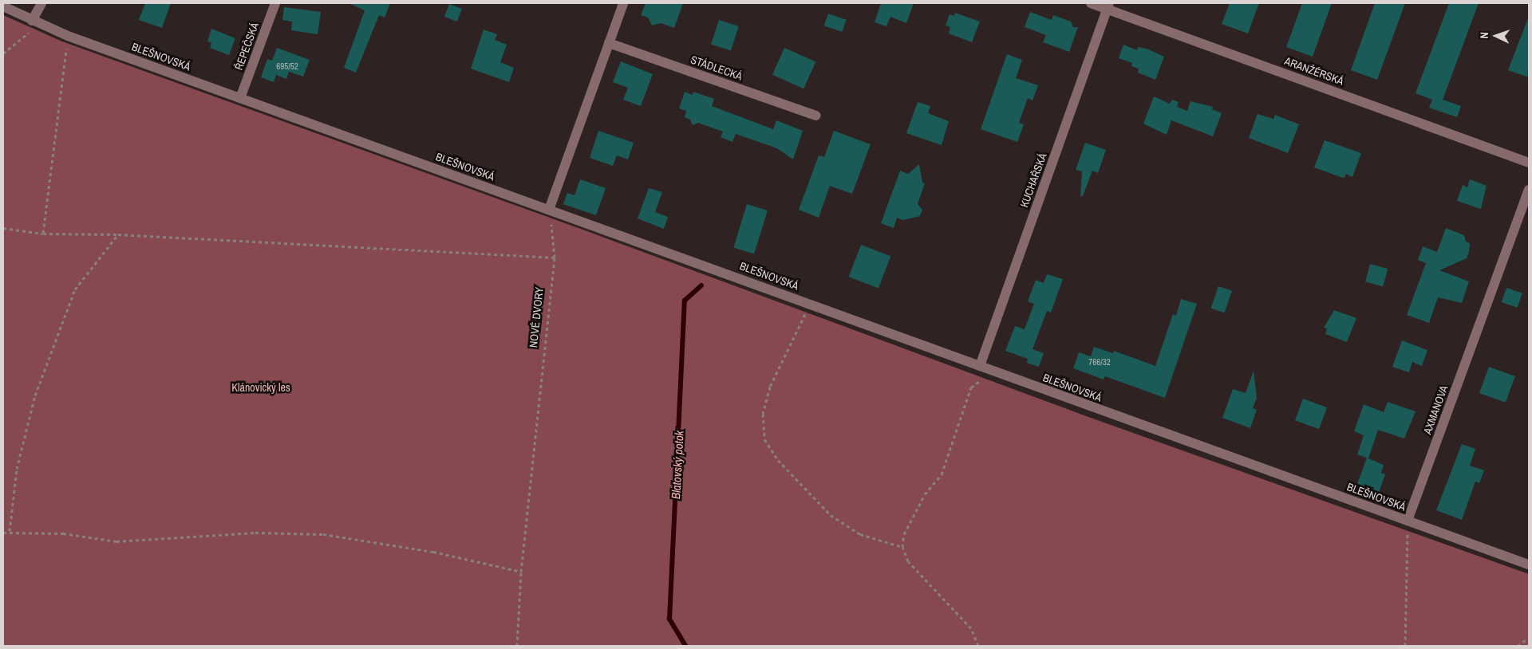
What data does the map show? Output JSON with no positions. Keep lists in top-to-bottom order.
{
  "streets": {
    "street": [
      "ŘEPEČSKÁ",
      "BLEŠNOVSKÁ",
      "STÁDLECKÁ",
      "ARANŽÉRSKÁ",
      "KUCHAŘSKÁ",
      "AXMANOVA"
    ],
    "path": ["NOVÉ DVORY"]
  },
  "crossings": [
    ["ŘEPEČSKÁ", "BLEŠNOVSKÁ"],
    ["BLEŠNOVSKÁ", "KUCHAŘSKÁ"],
    ["BLEŠNOVSKÁ", "NOVÉ DVORY"],
    ["BLEŠNOVSKÁ", "AXMANOVA"],
    ["ARANŽÉRSKÁ", "KUCHAŘSKÁ"]
  ],
  "water": ["Blatovský potok"],
  "parks": ["Klánovický les"],
  "house_numbers": ["695/52", "766/32"],
  "north": "left"
}
